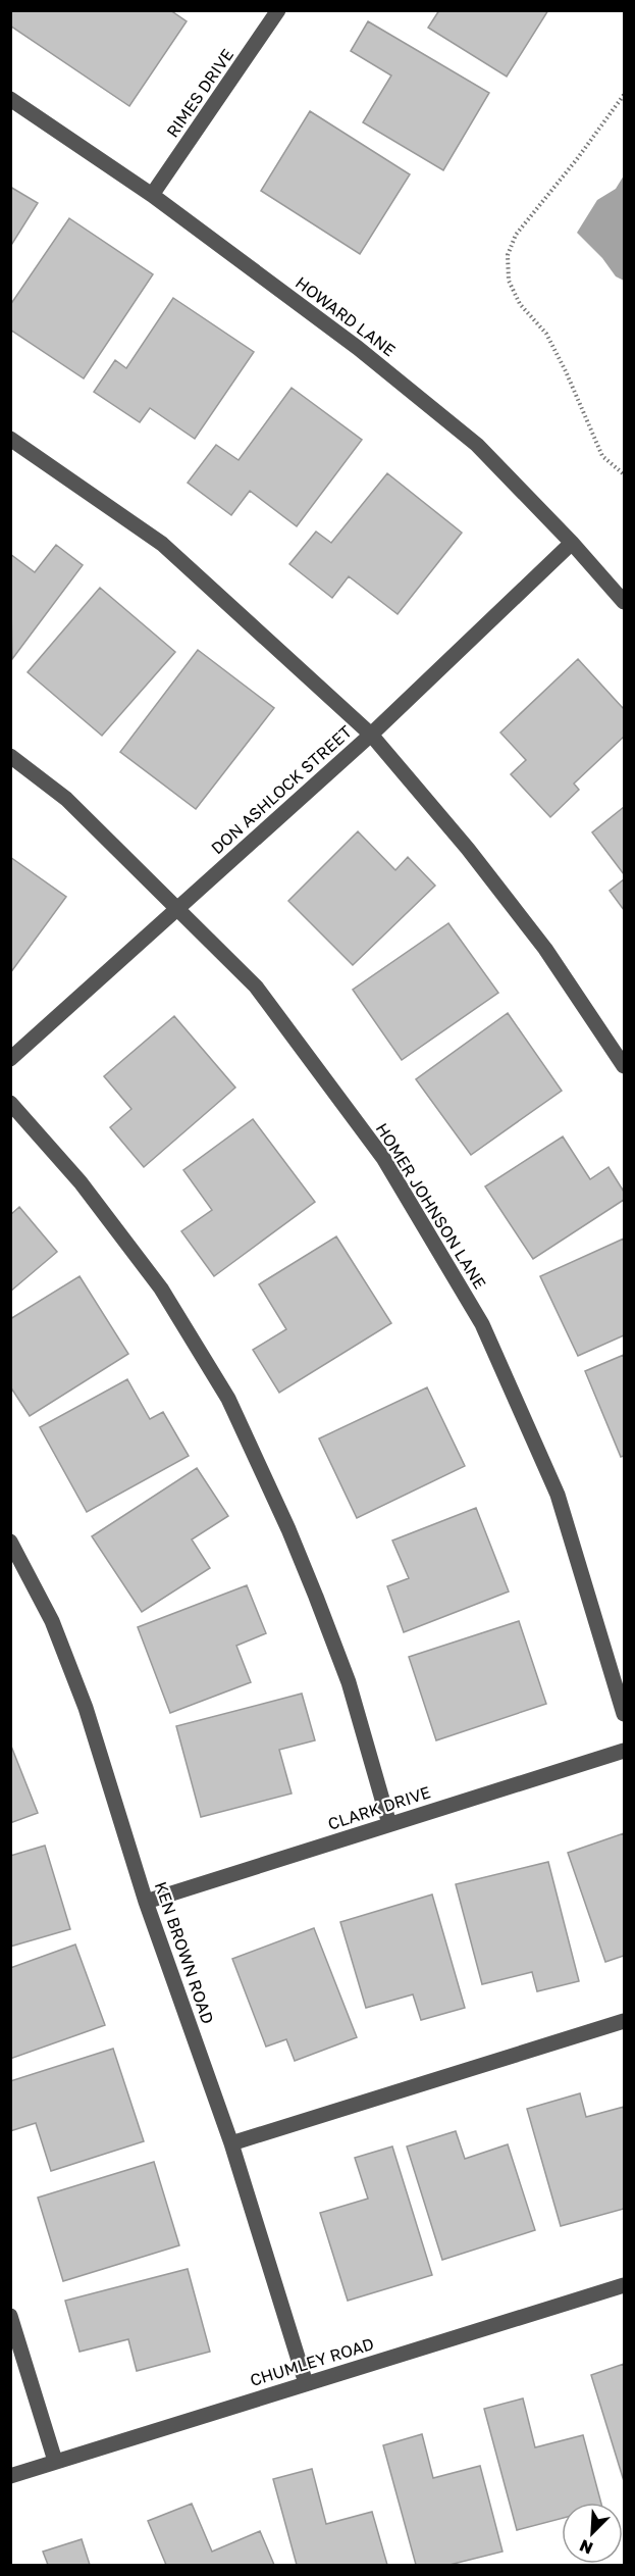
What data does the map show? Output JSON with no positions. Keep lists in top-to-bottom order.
{
  "streets": {
    "street": [
      "RIMES DRIVE",
      "HOWARD LANE",
      "DON ASHLOCK STREET",
      "HOMER JOHNSON LANE",
      "CLARK DRIVE",
      "KEN BROWN ROAD",
      "CHUMLEY ROAD"
    ]
  },
  "crossings": [
    ["RIMES DRIVE", "HOWARD LANE"],
    ["HOWARD LANE", "DON ASHLOCK STREET"],
    ["DON ASHLOCK STREET", "HOMER JOHNSON LANE"],
    ["CLARK DRIVE", "KEN BROWN ROAD"],
    ["KEN BROWN ROAD", "CHUMLEY ROAD"]
  ],
  "north": "bottom left"
}
